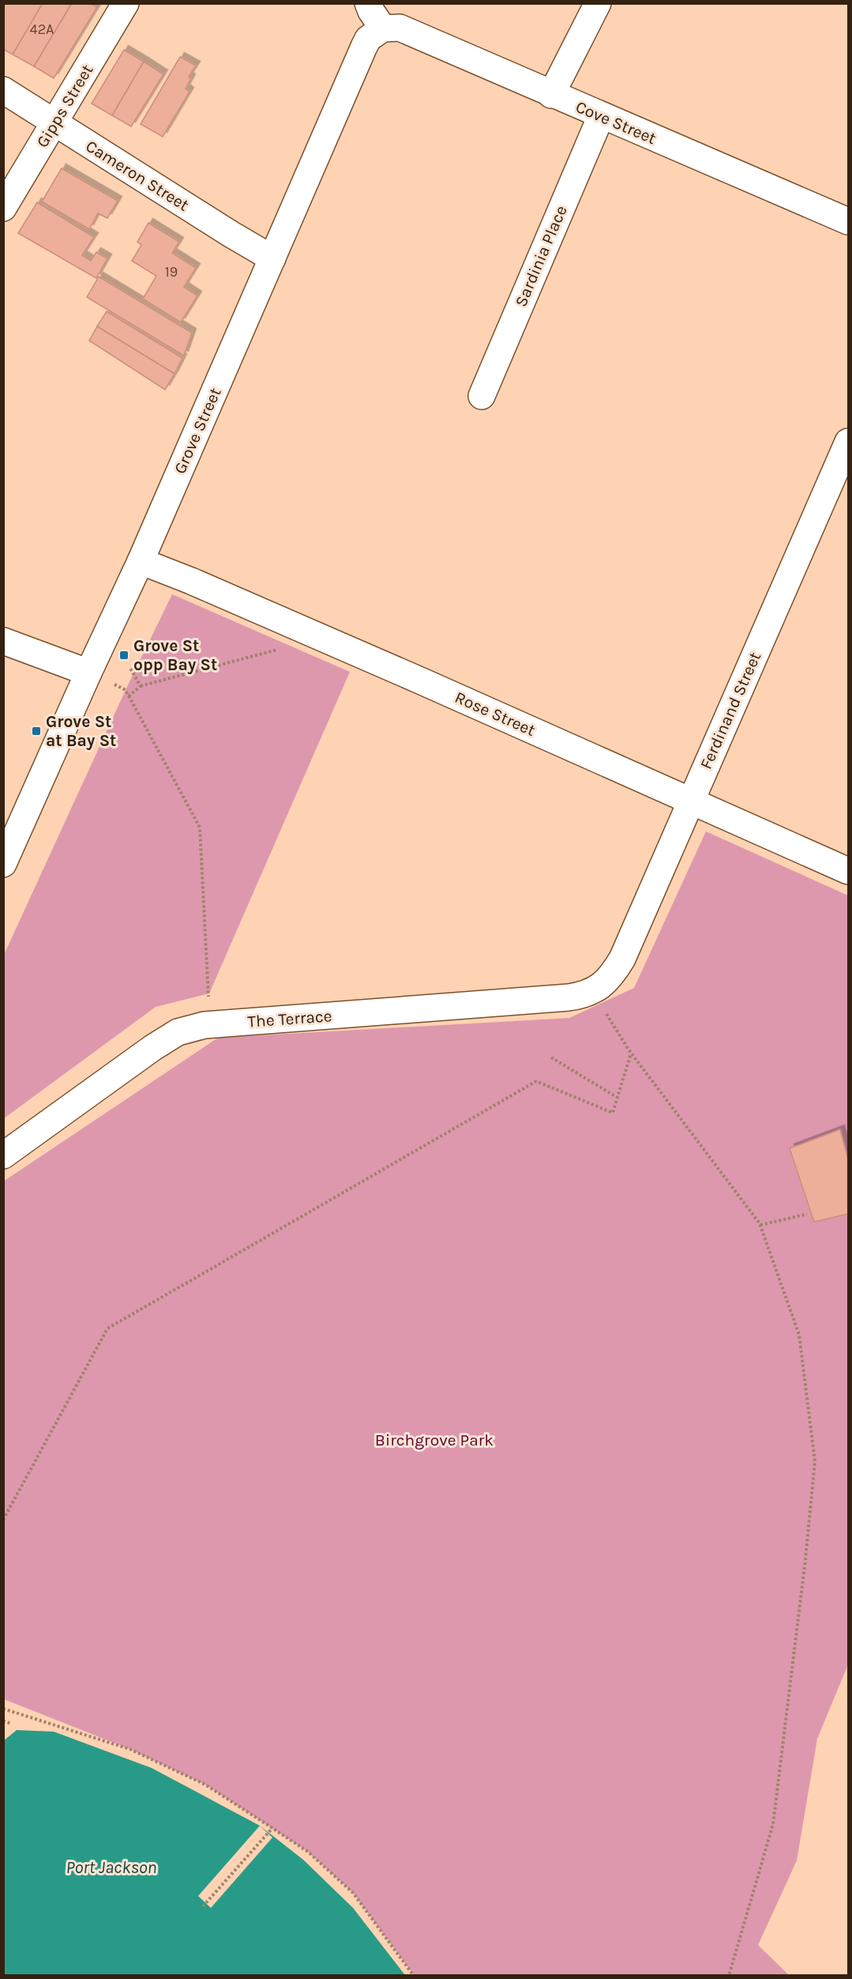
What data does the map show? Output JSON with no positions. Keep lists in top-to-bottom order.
{
  "streets": {
    "street": [
      "Gipps Street",
      "Cove Street",
      "Cameron Street",
      "Sardinia Place",
      "Grove Street",
      "Ferdinand Street",
      "Rose Street",
      "The Terrace"
    ]
  },
  "crossings": [
    ["Gipps Street", "Cameron Street"],
    ["Cove Street", "Sardinia Place"],
    ["Cove Street", "Grove Street"],
    ["Cameron Street", "Grove Street"],
    ["Grove Street", "Rose Street"],
    ["Ferdinand Street", "Rose Street"],
    ["Ferdinand Street", "The Terrace"]
  ],
  "water": ["Port Jackson"],
  "parks": ["Birchgrove Park"],
  "places": {
    "transit": ["Grove St opp Bay St", "Grove St at Bay St"]
  },
  "house_numbers": ["42A", "19"]
}
